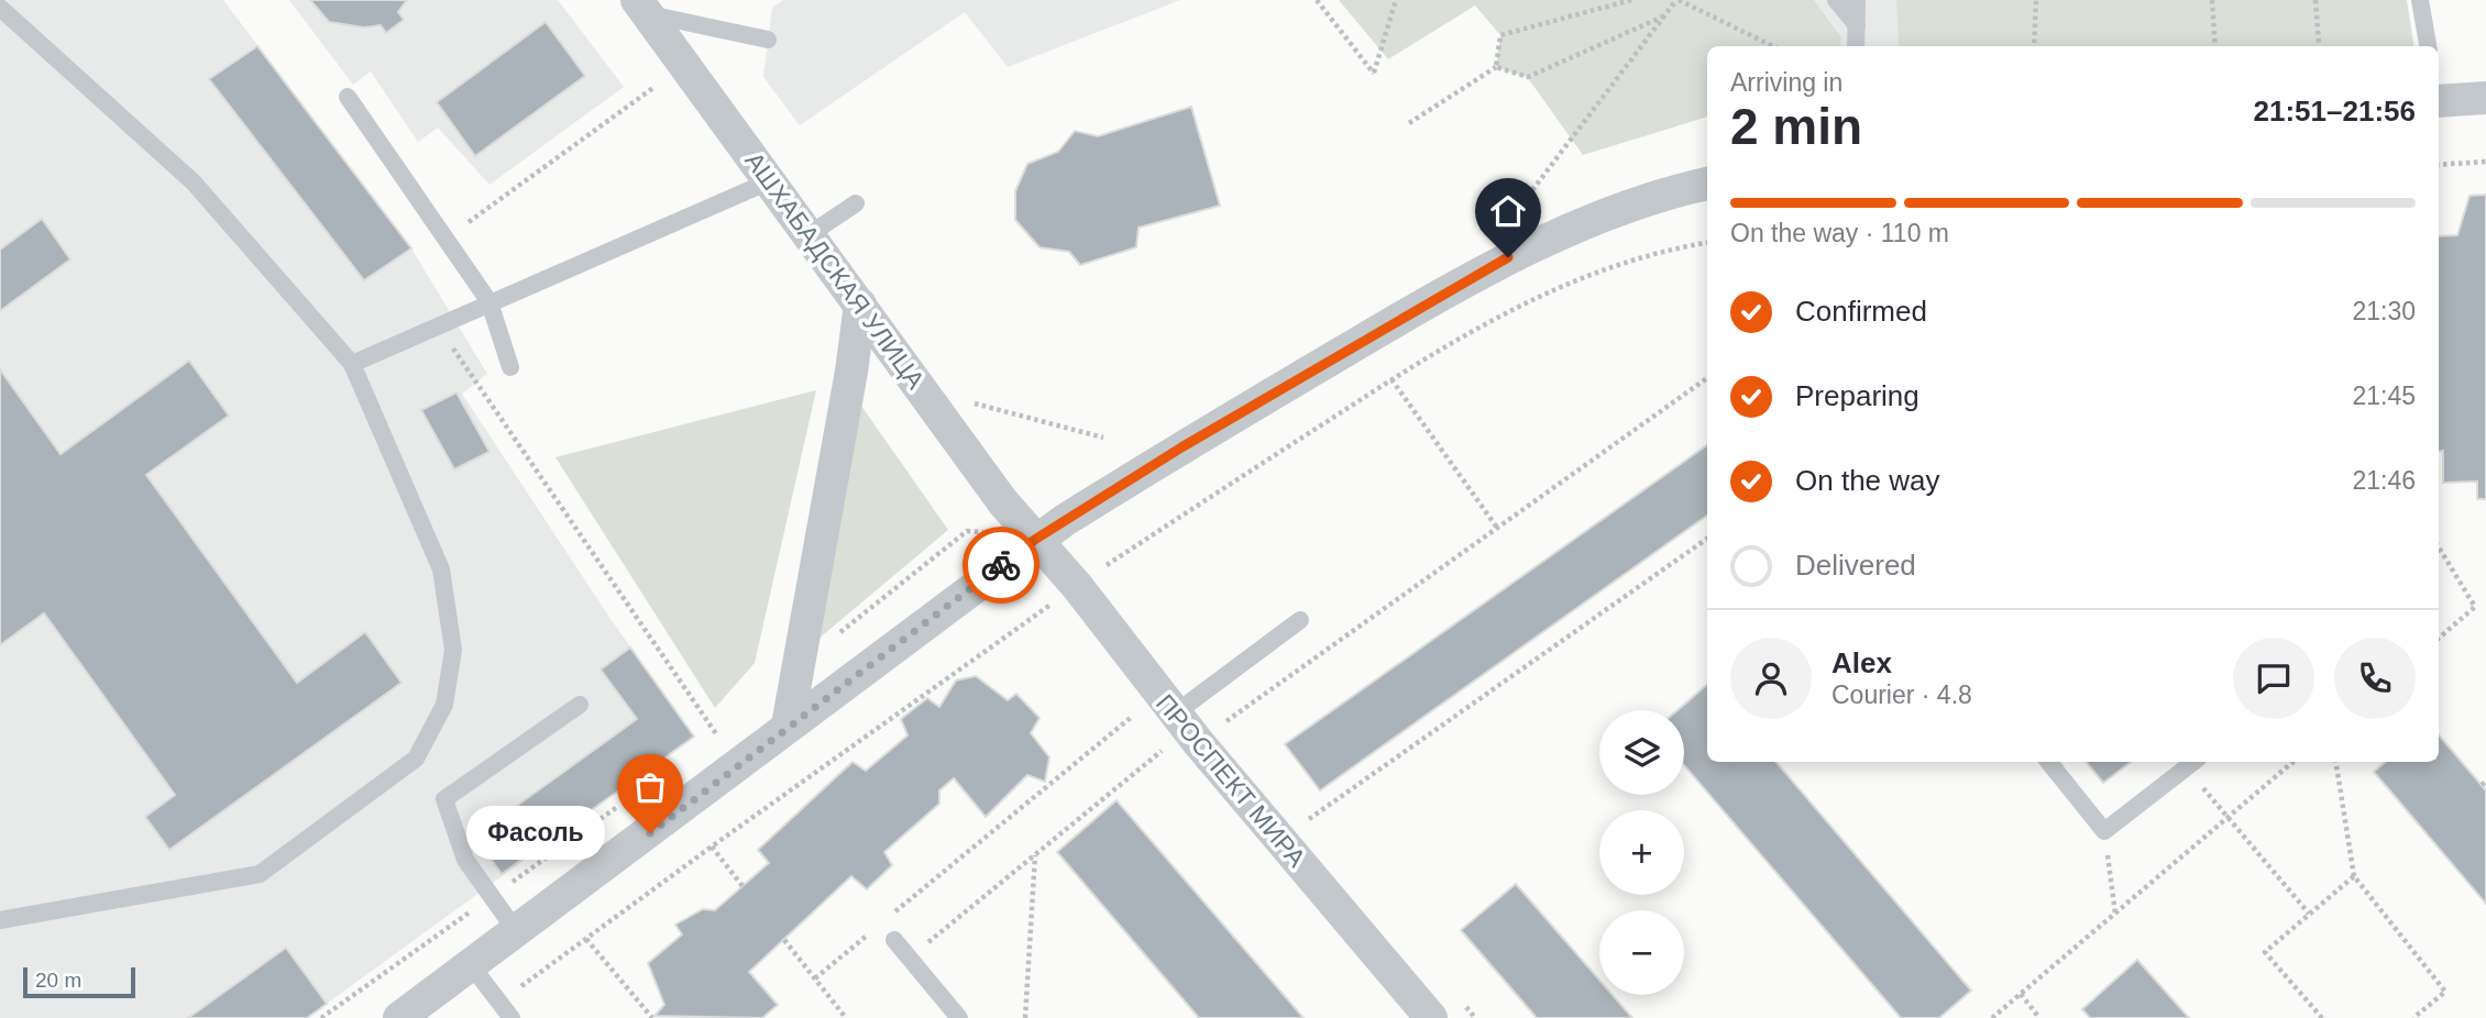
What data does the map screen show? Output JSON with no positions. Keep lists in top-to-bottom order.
{
  "streets": {
    "street": ["АШХАБАДСКАЯ УЛИЦА", "ПРОСПЕКТ МИРА"]
  },
  "crossings": [
    ["АШХАБАДСКАЯ УЛИЦА", "ПРОСПЕКТ МИРА"]
  ],
  "places": ["Фасоль"],
  "scale_bar": "20 m",
  "page": {
    "heading": ["2 min", "Arriving in", "21:51–21:56"],
    "panel": ["Alex", "Courier · 4.8"],
    "bar": "On the way · 110 m",
    "list": [
      ["Confirmed", "21:30"],
      ["Preparing", "21:45"],
      ["On the way", "21:46"],
      "Delivered"
    ],
    "map_buttons": ["+", "−"],
    "bubble": "Фасоль",
    "scale": "20 m"
  }
}
